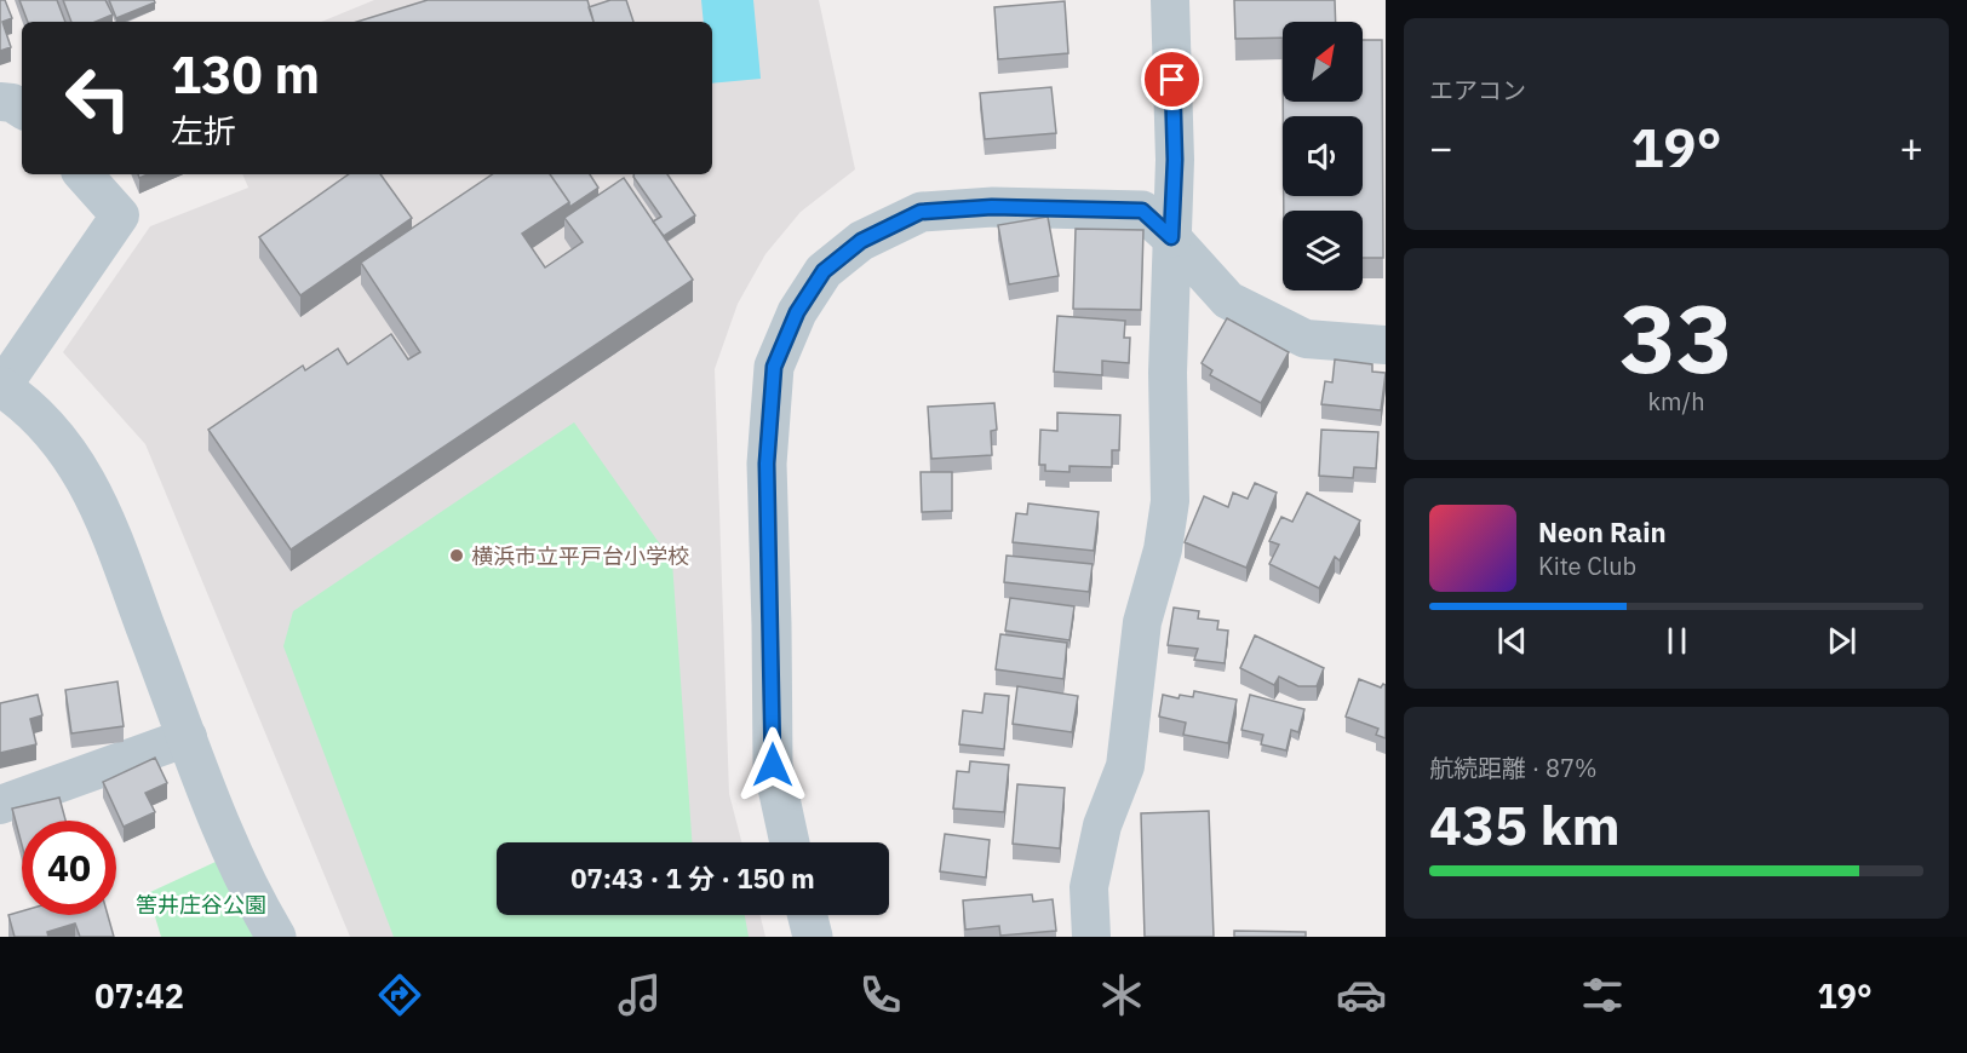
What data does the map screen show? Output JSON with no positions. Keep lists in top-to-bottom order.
{
  "parks": ["筈井庄谷公園"],
  "places": ["横浜市立平戸台小学校"],
  "north": "top right",
  "page": {
    "tile": [
      "エアコン",
      ["33", "km/h"],
      ["航続距離 · 87%", "435 km"]
    ],
    "turn": ["130 m", "左折"],
    "heat": ["−", "19°", "+"],
    "song": ["Neon Rain", "Kite Club"],
    "limit": "40",
    "trip": "07:43 · 1 分 · 150 m",
    "tabs": ["07:42", "19°"]
  }
}
